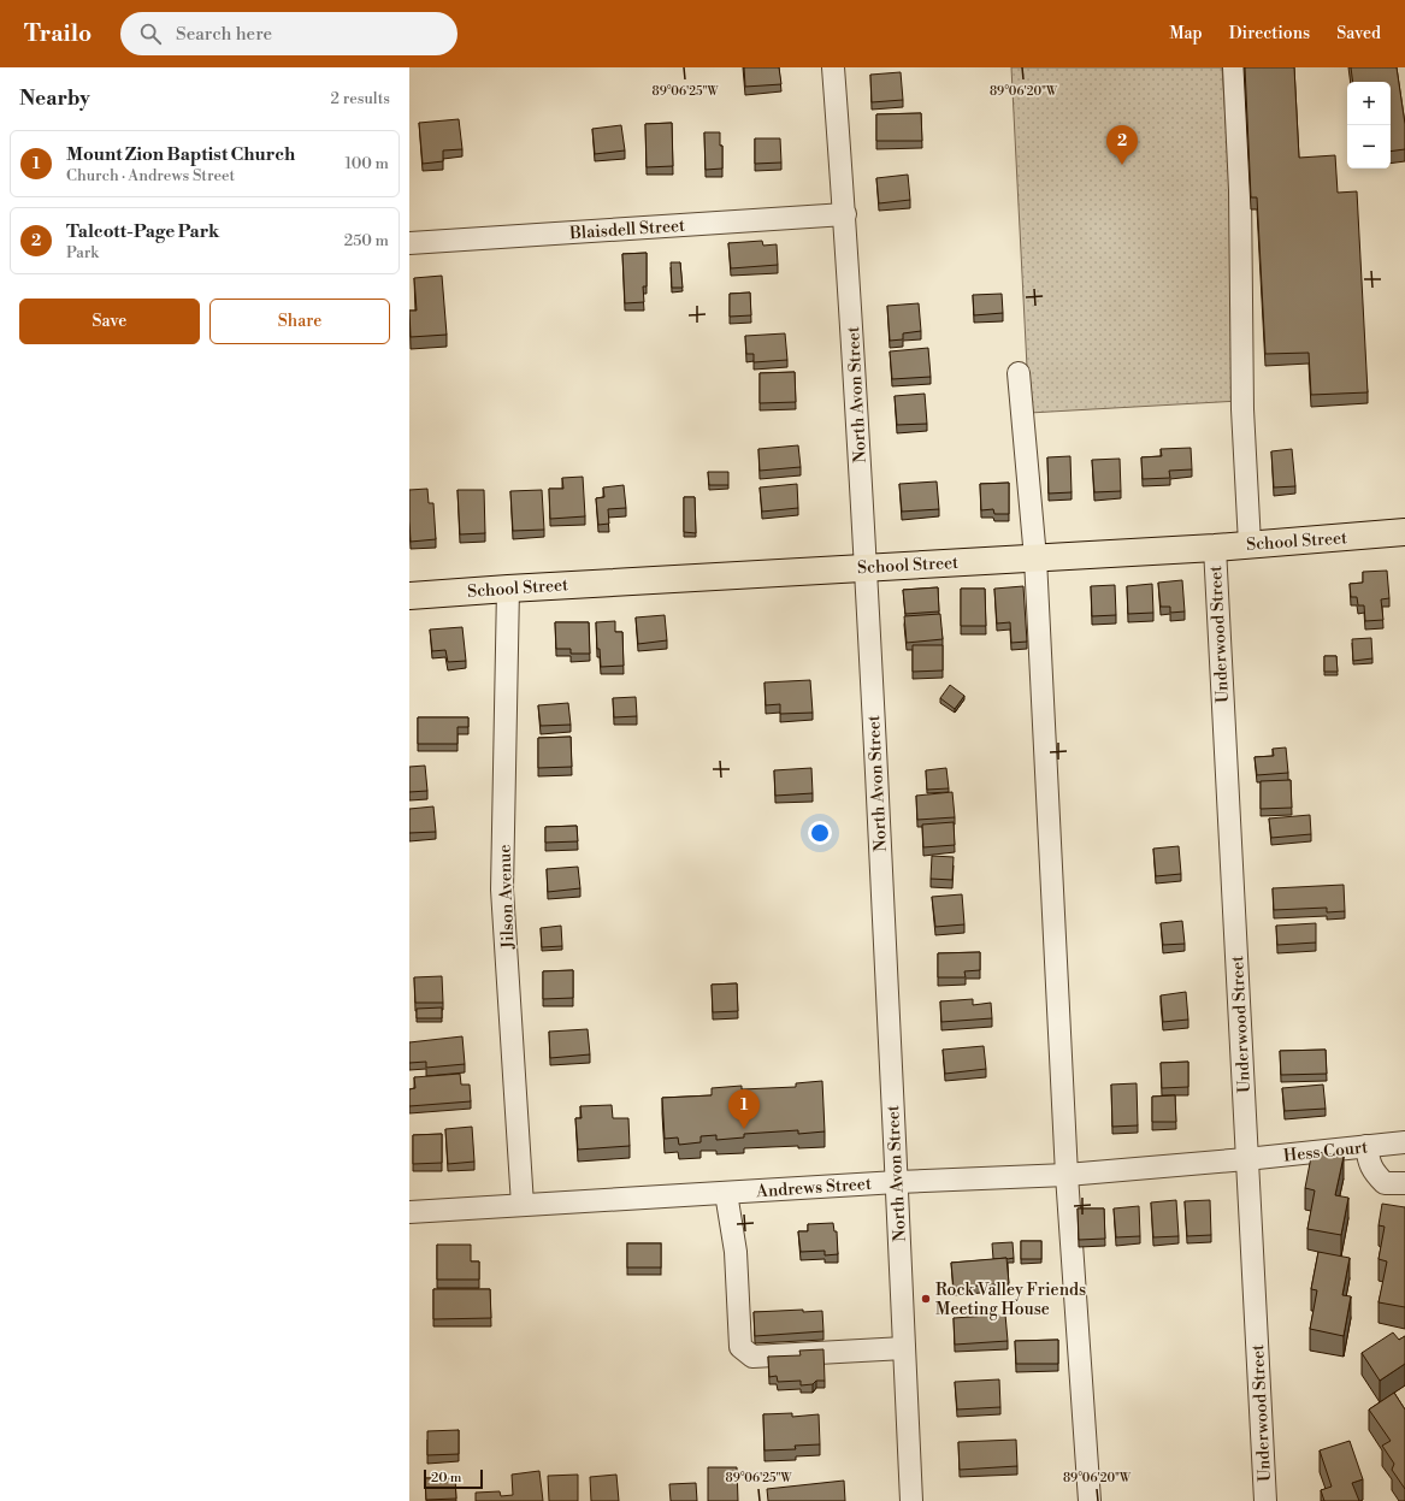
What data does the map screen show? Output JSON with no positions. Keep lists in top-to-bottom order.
{
  "streets": {
    "main road": ["School Street"],
    "street": [
      "Blaisdell Street",
      "North Avon Street",
      "Underwood Street",
      "Jilson Avenue",
      "Hess Court",
      "Andrews Street"
    ]
  },
  "crossings": [
    ["Blaisdell Street", "North Avon Street"],
    ["North Avon Street", "School Street"],
    ["North Avon Street", "Andrews Street"],
    ["School Street", "Underwood Street"],
    ["School Street", "Jilson Avenue"],
    ["Underwood Street", "Hess Court"],
    ["Underwood Street", "Andrews Street"],
    ["Jilson Avenue", "Andrews Street"],
    ["Hess Court", "Andrews Street"]
  ],
  "places": ["Rock Valley Friends Meeting House"],
  "scale_bar": "20 m",
  "page": {
    "header": "Trailo",
    "search": "Search here",
    "nav": ["Map", "Directions", "Saved"],
    "heading": ["Nearby", "2 results"],
    "map_buttons": ["+", "−"],
    "pins": ["2", "1"],
    "list": [
      {
        "mark": "1",
        "name": "Mount Zion Baptist Church",
        "note": "Church · Andrews Street",
        "value": "100 m"
      },
      {
        "mark": "2",
        "name": "Talcott-Page Park",
        "note": "Park",
        "value": "250 m"
      }
    ],
    "buttons": ["Save", "Share"],
    "scale": "20 m"
  },
  "coordinates": ["89°06'25\"W", "89°06'20\"W"]
}
